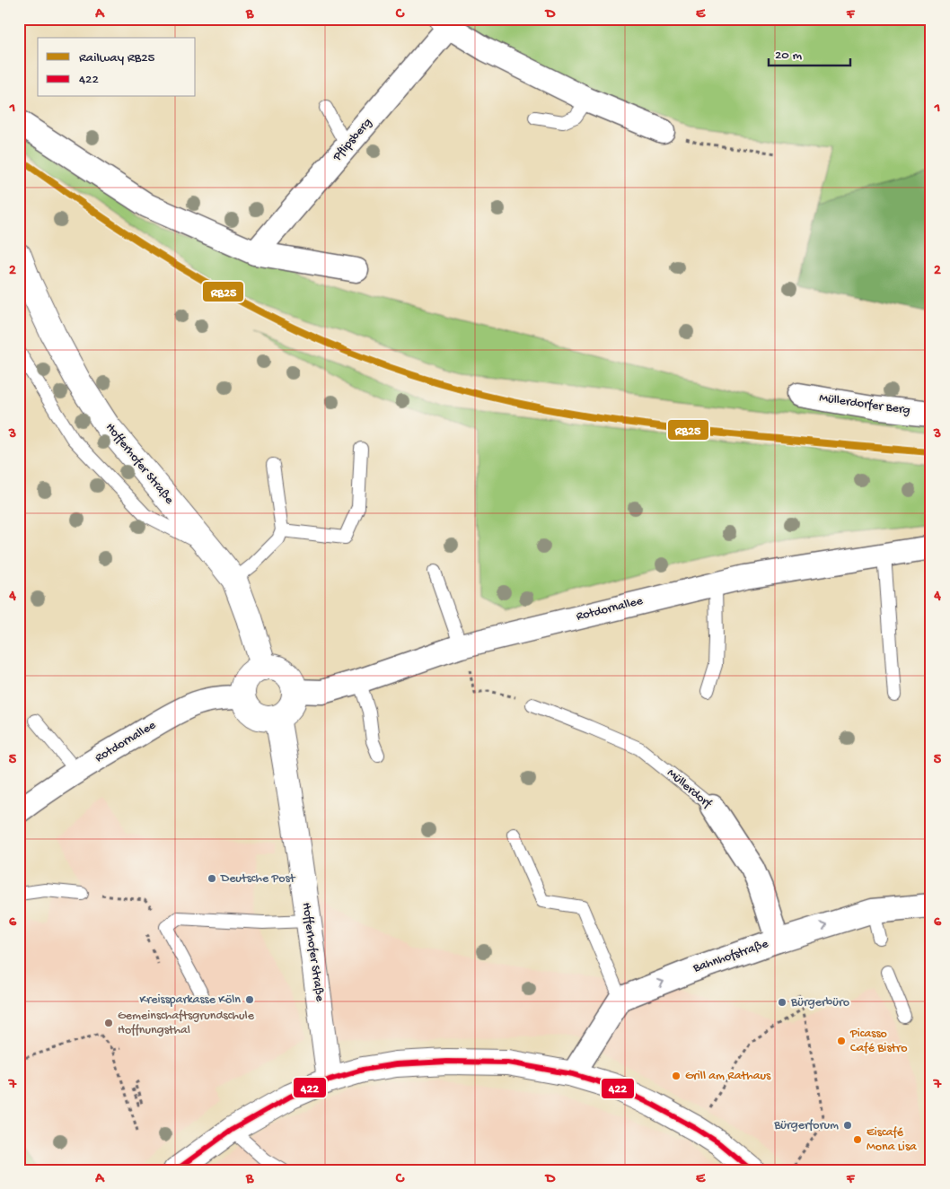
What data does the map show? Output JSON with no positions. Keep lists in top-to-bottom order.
{
  "streets": {
    "street": [
      "Pflipsberg",
      "Müllerdorfer Berg",
      "Hofferhofer Straße",
      "Rotdornallee",
      "Müllerdorf",
      "Bahnhofstraße"
    ]
  },
  "crossings": [
    ["Hofferhofer Straße", "Rotdornallee"],
    ["Müllerdorf", "Bahnhofstraße"]
  ],
  "one_way": ["Bahnhofstraße"],
  "places": [
    "Deutsche Post",
    "Kreissparkasse Köln",
    "Bürgerbüro",
    "Gemeinschaftsgrundschule Hoffnungsthal",
    "Picasso Café Bistro",
    "Grill am Rathaus",
    "Bürgerforum",
    "Eiscafé Mona Lisa"
  ],
  "lines": ["rail line RB25", "transit line 422"],
  "legend": ["Railway RB25", "422"],
  "scale_bar": "20 m",
  "grid": {
    "columns": [
      "A",
      "B",
      "C",
      "D",
      "E",
      "F"
    ],
    "rows": [
      "1",
      "2",
      "3",
      "4",
      "5",
      "6",
      "7"
    ]
  }
}
